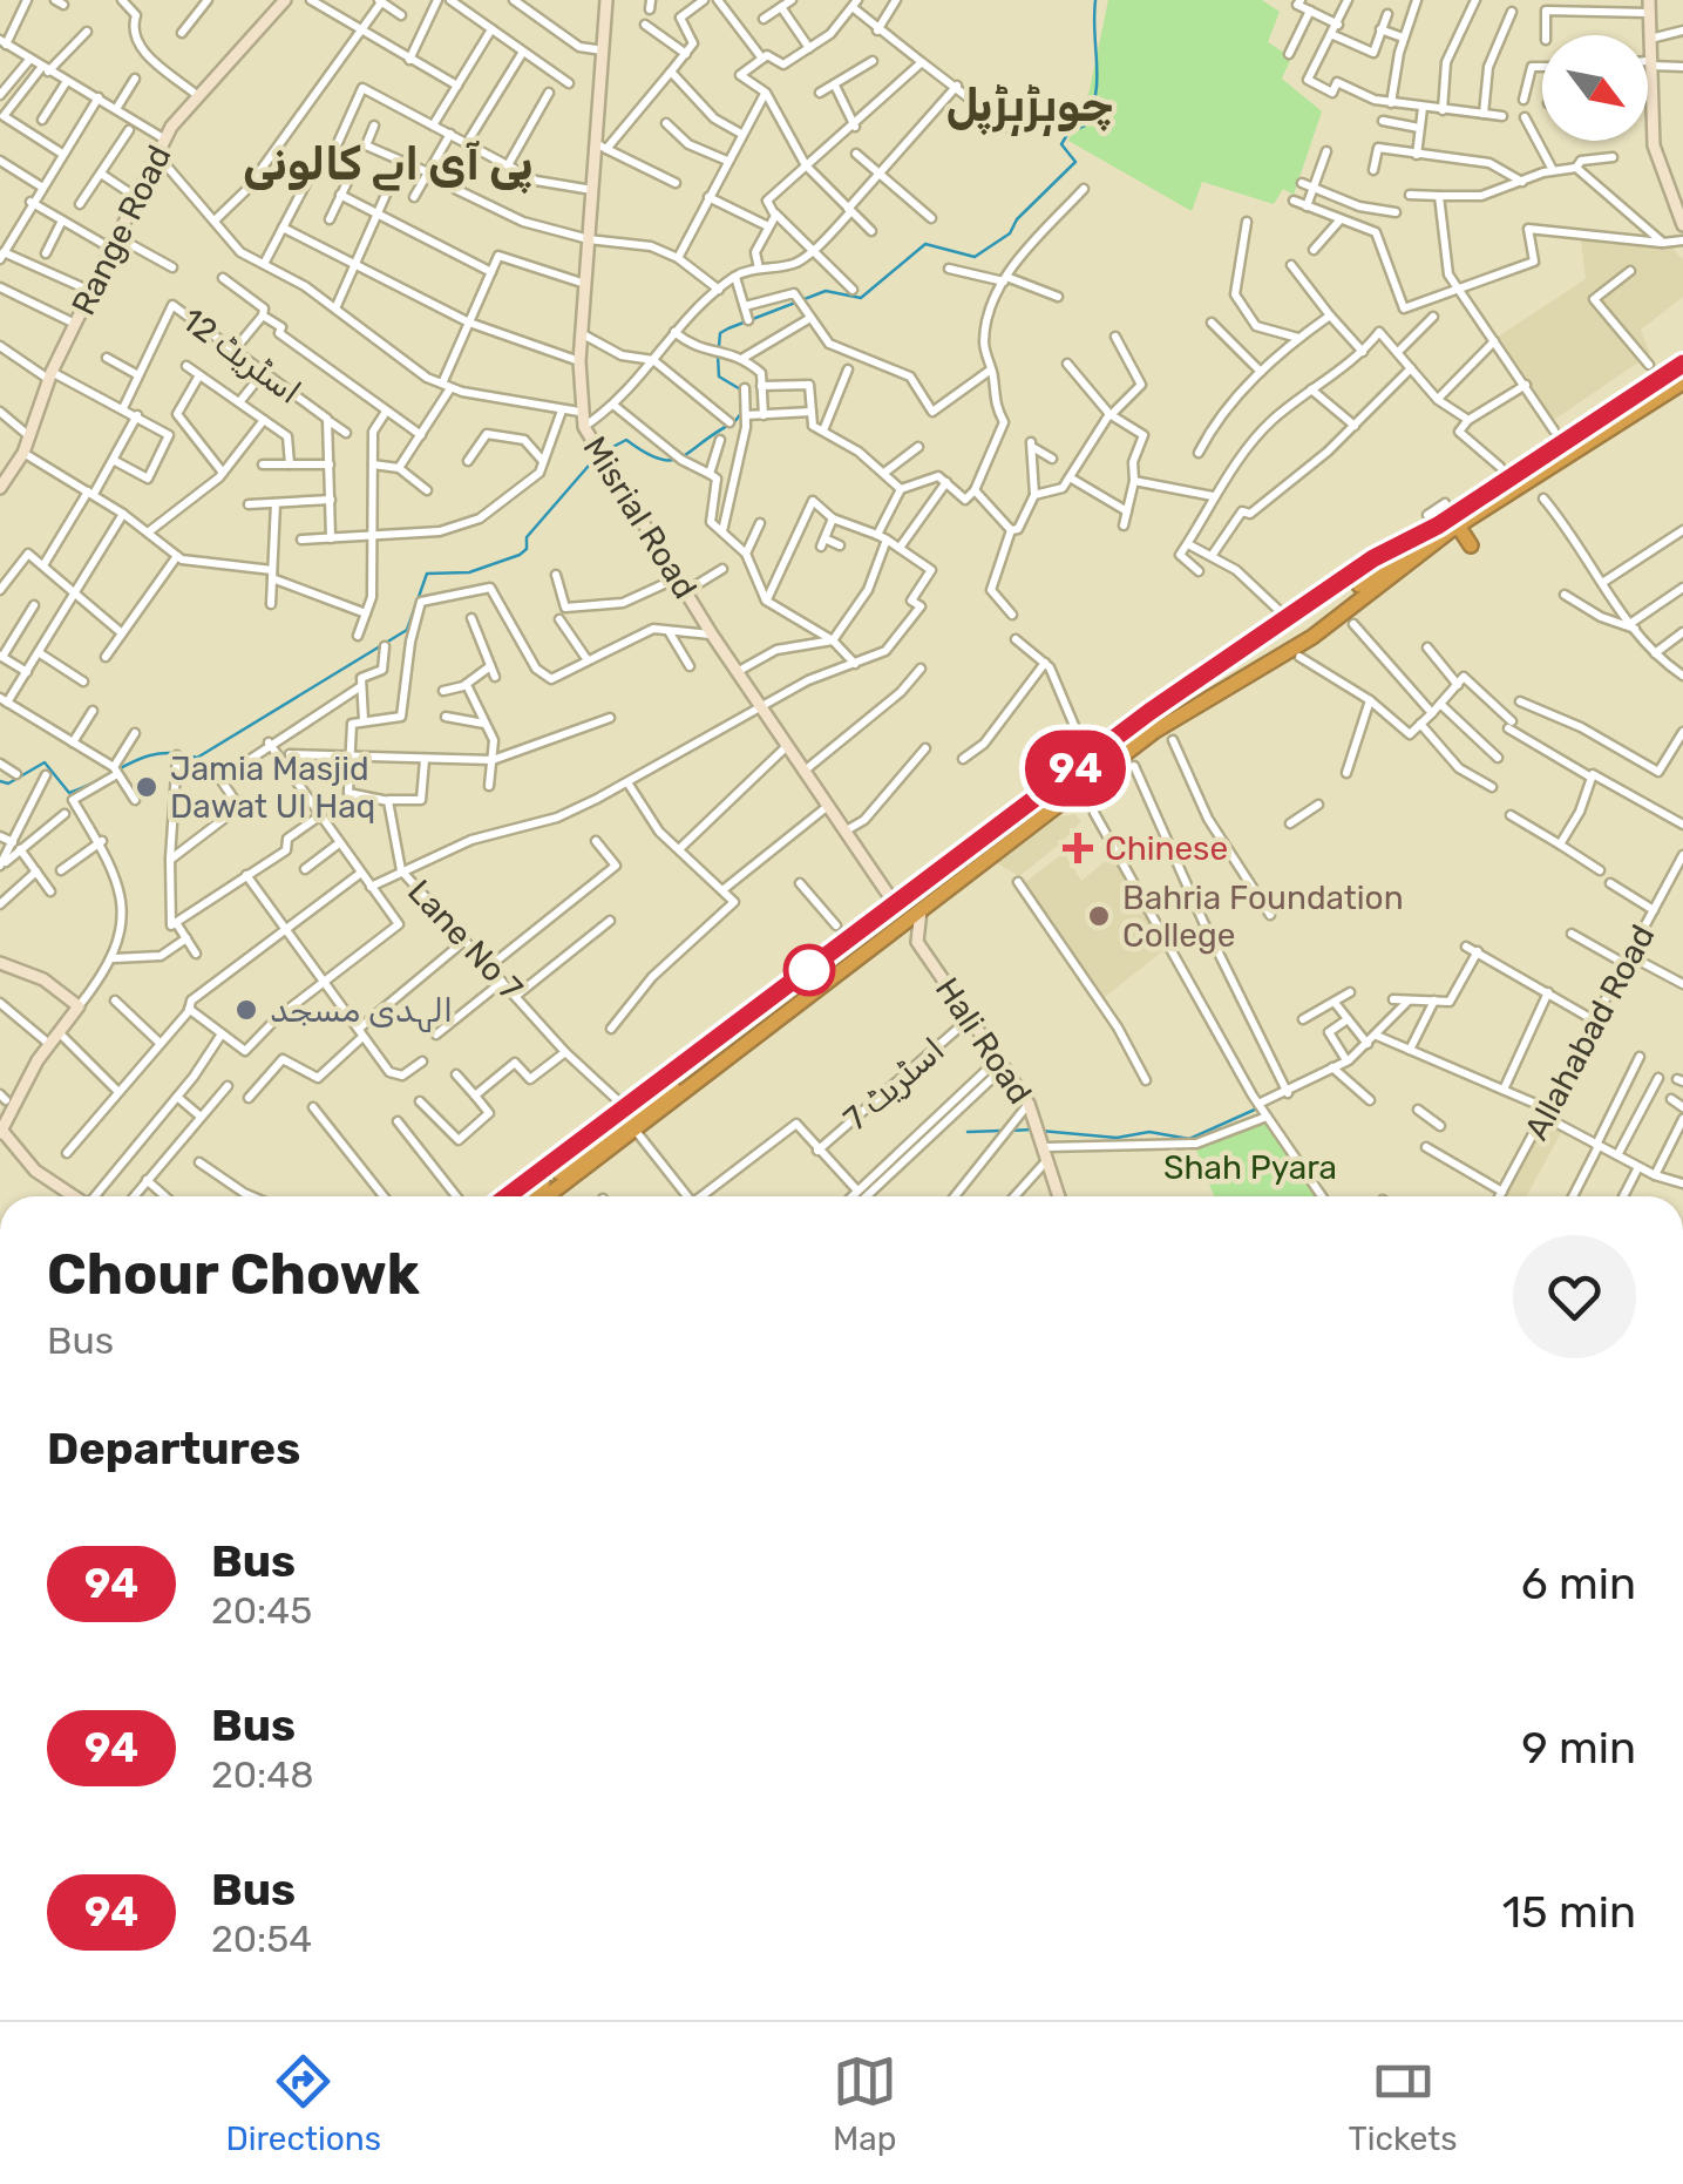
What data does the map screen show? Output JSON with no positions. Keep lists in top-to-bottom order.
{
  "streets": {
    "main road": ["Range Road", "Misrial Road", "Hali Road"],
    "street": [
      "اسٹریٹ 12",
      "Lane No 7",
      "Allahabad Road",
      "اسٹریٹ 7"
    ]
  },
  "crossings": [
    ["Hali Road", "اسٹریٹ 7"]
  ],
  "districts": ["چوہڑہڑپل", "پی آی اے کالونی"],
  "parks": ["Shah Pyara"],
  "places": {
    "other": ["Jamia Masjid Dawat Ul Haq", "Bahria Foundation College", "الہدی مسجد"],
    "health": ["Chinese"]
  },
  "lines": ["bus line 94"],
  "north": "bottom right",
  "page": {
    "on_map": "94",
    "heading": [
      ["Chour Chowk", "Bus"],
      "Departures"
    ],
    "list": [
      {
        "mark": "94",
        "name": "Bus",
        "note": "20:45",
        "value": "6 min"
      },
      {
        "mark": "94",
        "name": "Bus",
        "note": "20:48",
        "value": "9 min"
      },
      {
        "mark": "94",
        "name": "Bus",
        "note": "20:54",
        "value": "15 min"
      }
    ],
    "tabs": ["Directions", "Map", "Tickets"]
  }
}
